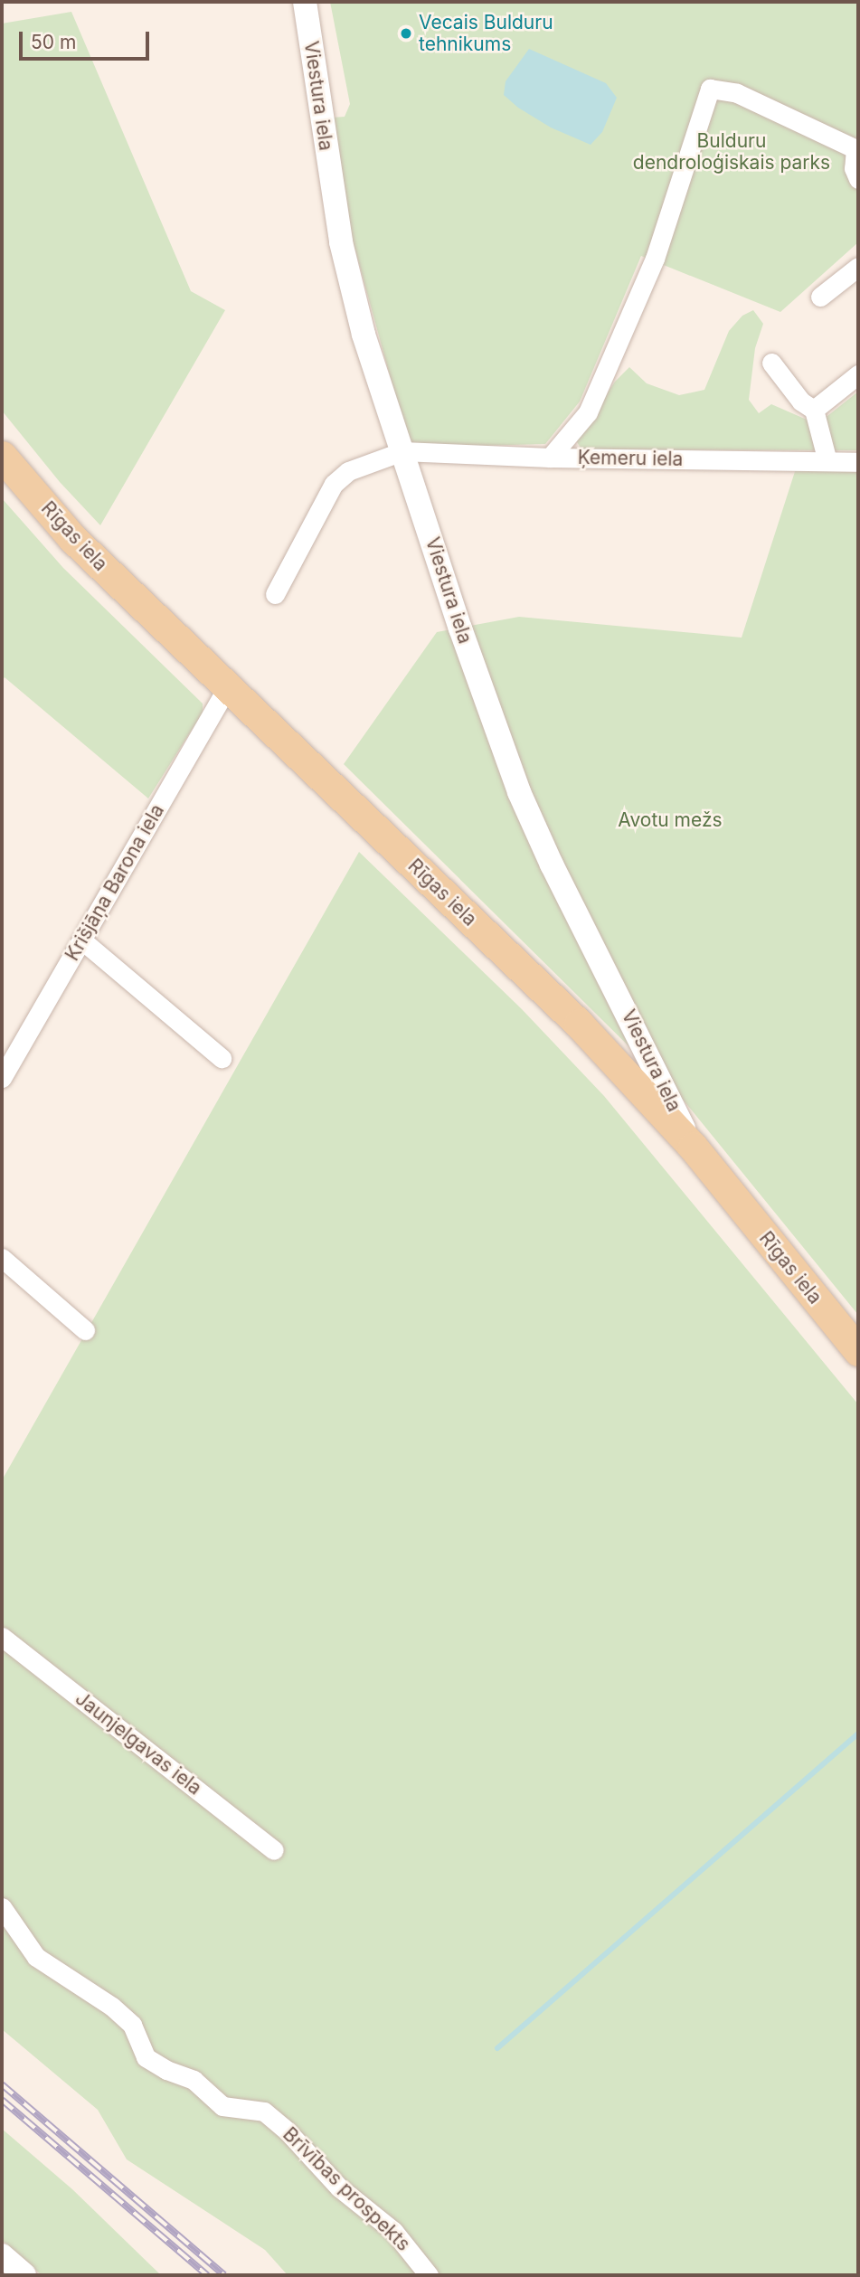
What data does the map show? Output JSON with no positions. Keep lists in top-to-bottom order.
{
  "streets": {
    "main road": ["Rīgas iela"],
    "street": [
      "Viestura iela",
      "Ķemeru iela",
      "Krišjāņa Barona iela",
      "Jaunjelgavas iela",
      "Brīvības prospekts"
    ]
  },
  "crossings": [
    ["Viestura iela", "Ķemeru iela"],
    ["Viestura iela", "Rīgas iela"],
    ["Rīgas iela", "Krišjāņa Barona iela"]
  ],
  "parks": ["Bulduru dendroloģiskais parks", "Avotu mežs"],
  "places": ["Vecais Bulduru tehnikums"],
  "scale_bar": "50 m"
}
